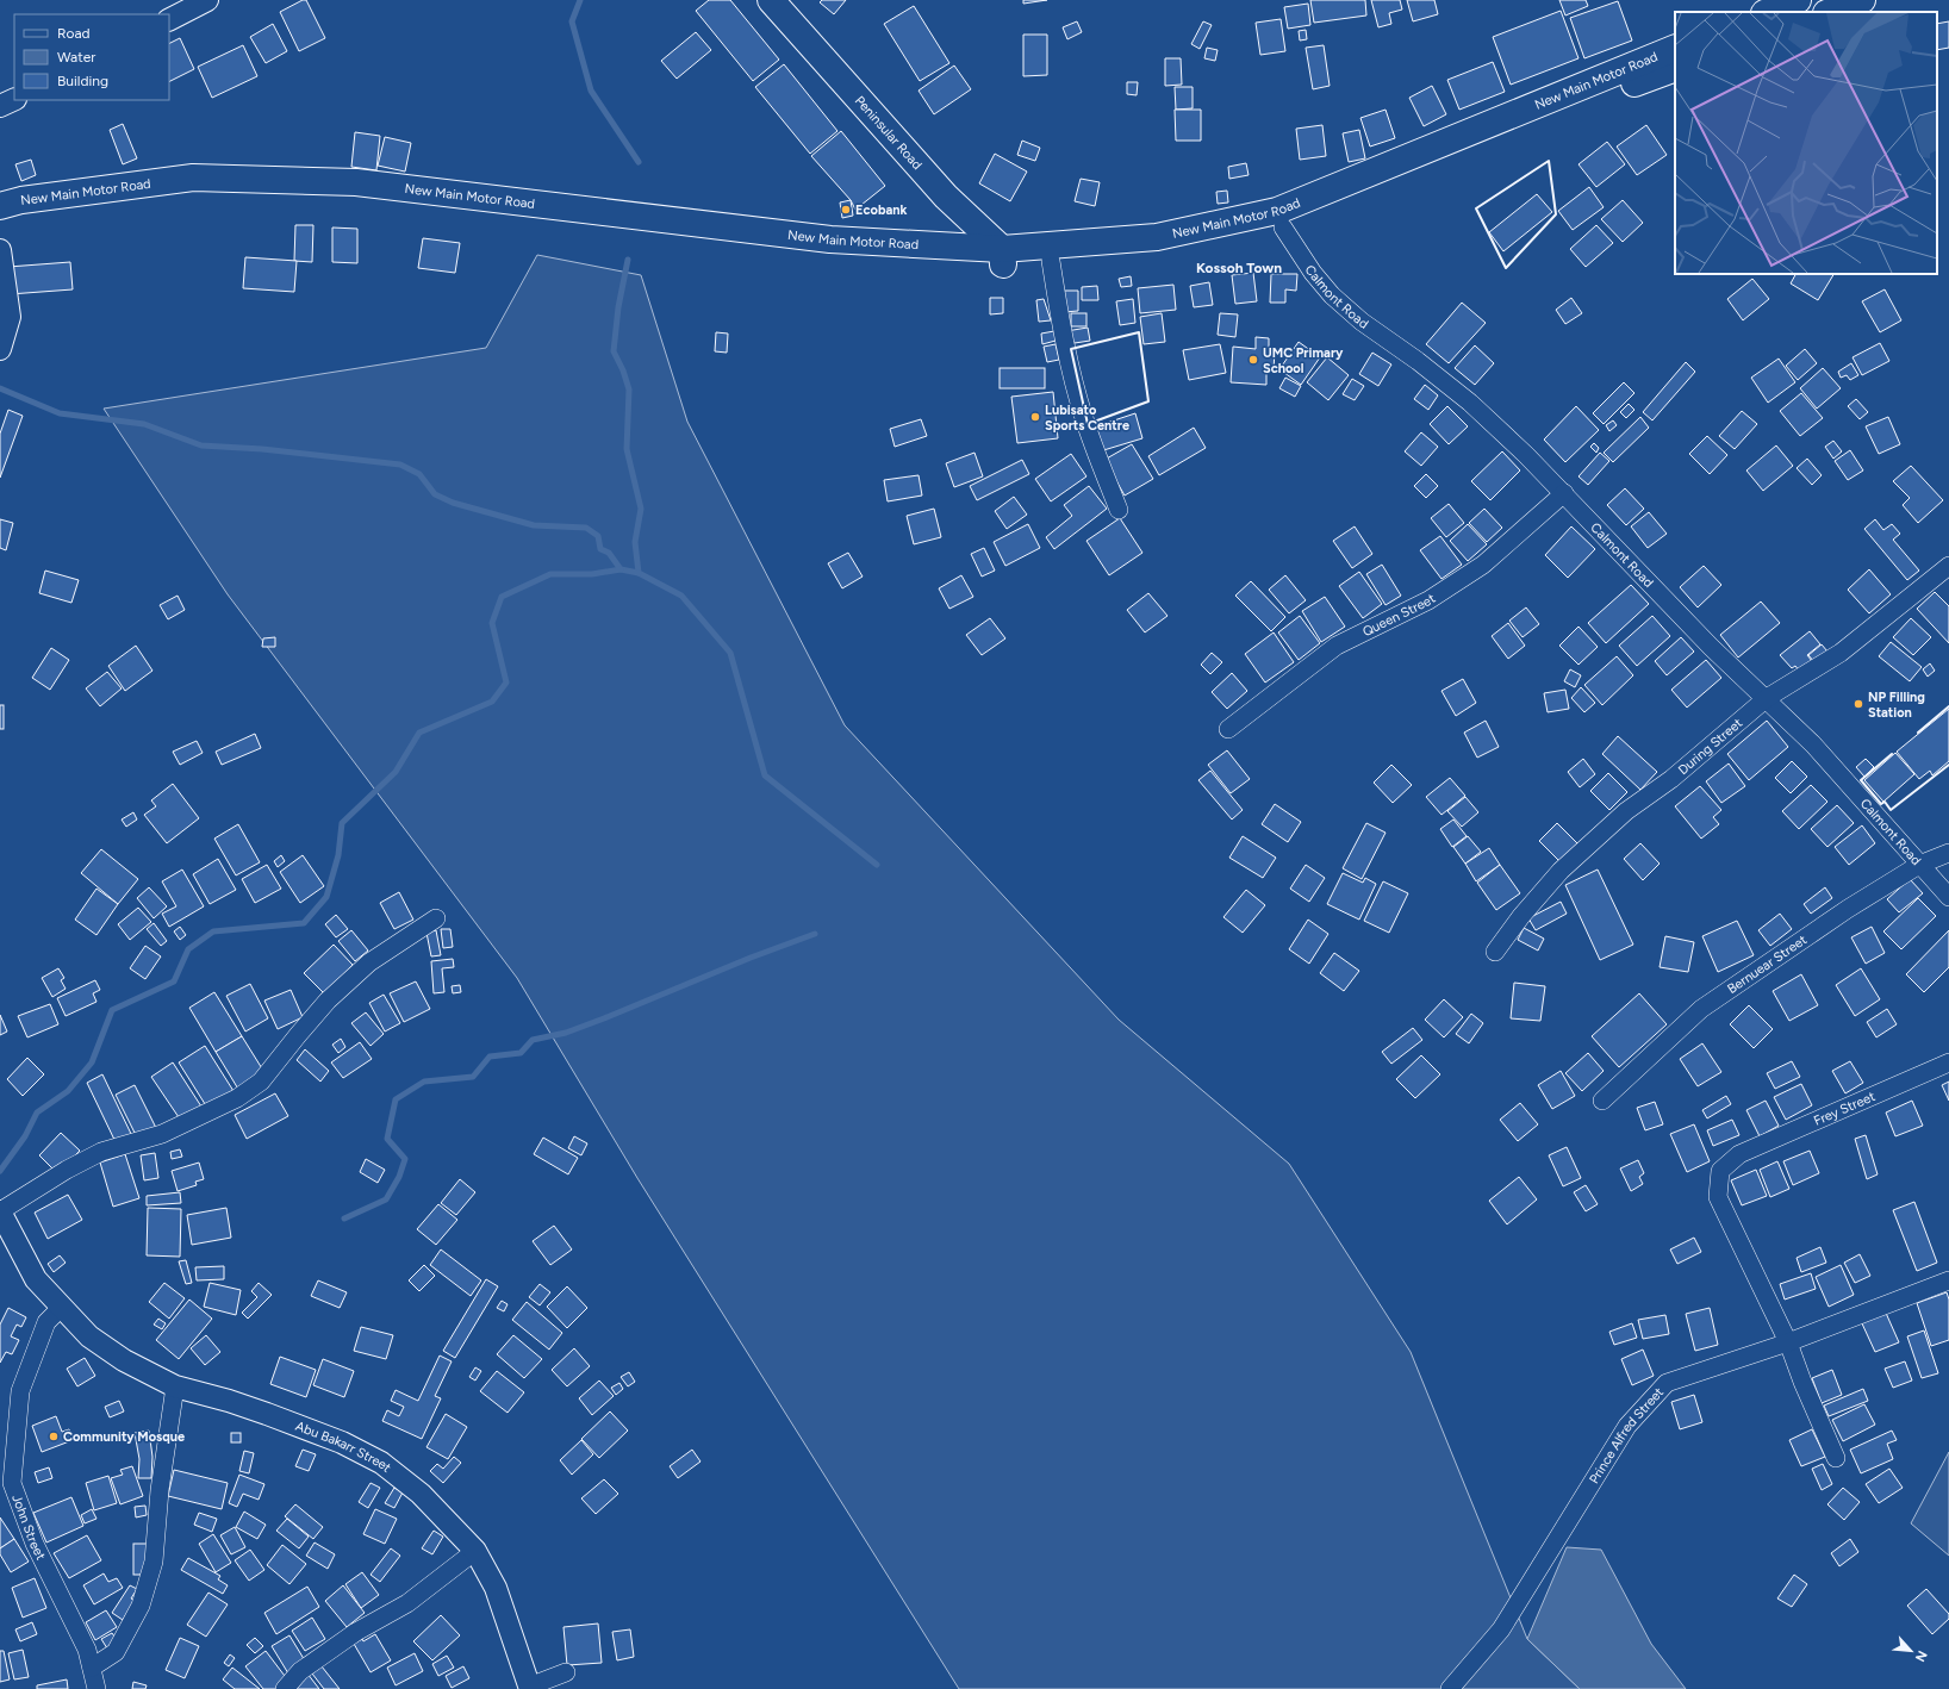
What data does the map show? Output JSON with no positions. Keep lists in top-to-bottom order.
{
  "streets": {
    "main road": ["New Main Motor Road", "Peninsular Road"],
    "street": [
      "Calmont Road",
      "Queen Street",
      "During Street",
      "Bernuear Street",
      "Frey Street",
      "Prince Alfred Street",
      "Abu Bakarr Street",
      "John Street"
    ]
  },
  "crossings": [
    ["New Main Motor Road", "Peninsular Road"],
    ["New Main Motor Road", "Calmont Road"],
    ["Calmont Road", "Queen Street"],
    ["Calmont Road", "During Street"],
    ["Calmont Road", "Bernuear Street"],
    ["Frey Street", "Prince Alfred Street"],
    ["Abu Bakarr Street", "John Street"]
  ],
  "districts": ["Kossoh Town"],
  "places": [
    "Ecobank",
    "UMC Primary School",
    "Lubisato Sports Centre",
    "NP Filling Station",
    "Community Mosque"
  ],
  "legend": ["Road", "Water", "Building"],
  "north": "bottom right"
}
